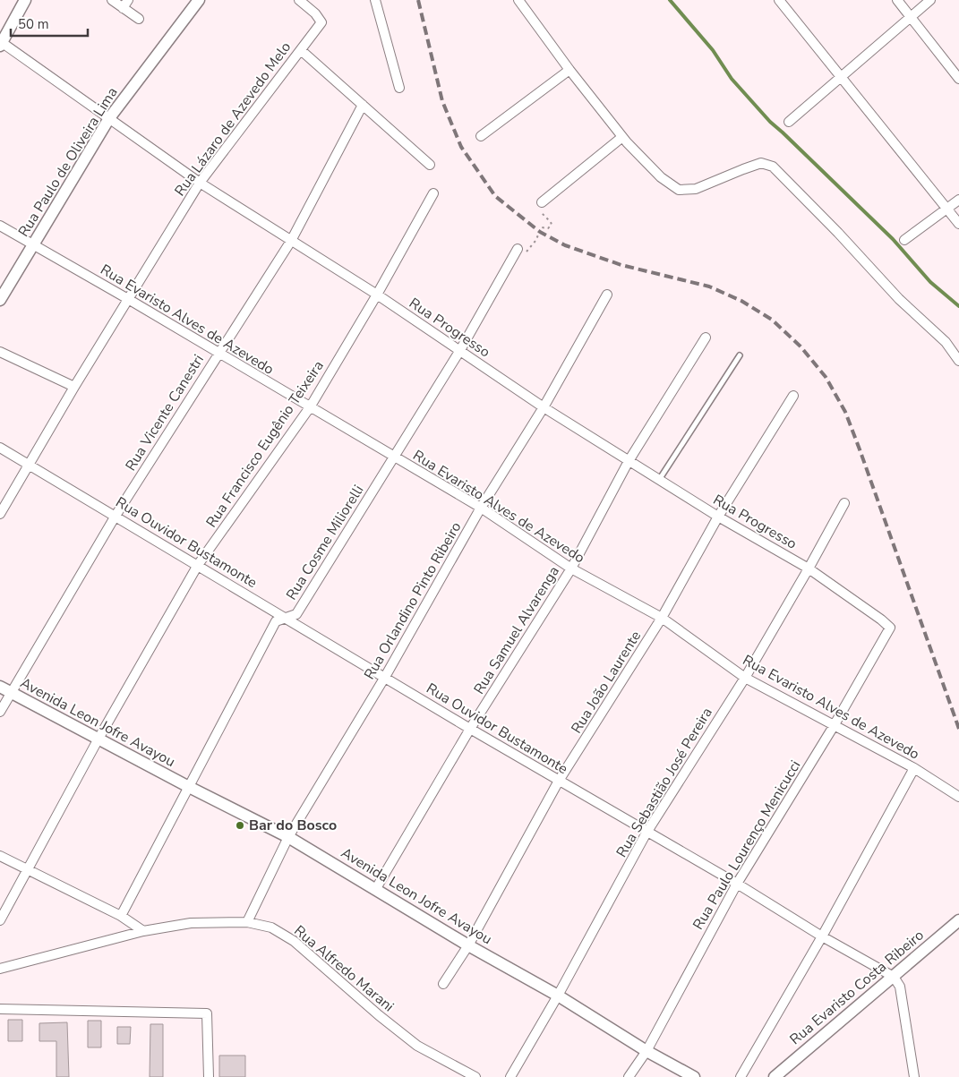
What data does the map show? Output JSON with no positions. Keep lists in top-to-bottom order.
{
  "streets": {
    "street": [
      "Rua Lázaro de Azevedo Melo",
      "Rua Paulo de Oliveira Lima",
      "Rua Evaristo Alves de Azevedo",
      "Rua Progresso",
      "Rua Vicente Canestri",
      "Rua Francisco Eugênio Teixeira",
      "Rua Ouvidor Bustamonte",
      "Rua Cosme Miliorelli",
      "Rua Orlandino Pinto Ribeiro",
      "Rua Samuel Alvarenga",
      "Rua João Laurente",
      "Avenida Leon Jofre Avayou",
      "Rua Sebastião José Pereira",
      "Rua Paulo Lourenço Menicucci",
      "Rua Alfredo Marani",
      "Rua Evaristo Costa Ribeiro"
    ]
  },
  "crossings": [
    ["Rua Lázaro de Azevedo Melo", "Rua Evaristo Alves de Azevedo"],
    ["Rua Lázaro de Azevedo Melo", "Rua Progresso"],
    ["Rua Lázaro de Azevedo Melo", "Rua Ouvidor Bustamonte"],
    ["Rua Paulo de Oliveira Lima", "Rua Evaristo Alves de Azevedo"],
    ["Rua Paulo de Oliveira Lima", "Rua Progresso"],
    ["Rua Evaristo Alves de Azevedo", "Rua Vicente Canestri"],
    ["Rua Evaristo Alves de Azevedo", "Rua Francisco Eugênio Teixeira"],
    ["Rua Evaristo Alves de Azevedo", "Rua Cosme Miliorelli"],
    ["Rua Evaristo Alves de Azevedo", "Rua Orlandino Pinto Ribeiro"],
    ["Rua Evaristo Alves de Azevedo", "Rua Samuel Alvarenga"],
    ["Rua Evaristo Alves de Azevedo", "Rua João Laurente"],
    ["Rua Evaristo Alves de Azevedo", "Rua Sebastião José Pereira"],
    ["Rua Evaristo Alves de Azevedo", "Rua Paulo Lourenço Menicucci"],
    ["Rua Progresso", "Rua Vicente Canestri"],
    ["Rua Progresso", "Rua Francisco Eugênio Teixeira"],
    ["Rua Progresso", "Rua Cosme Miliorelli"],
    ["Rua Progresso", "Rua Orlandino Pinto Ribeiro"],
    ["Rua Progresso", "Rua Samuel Alvarenga"],
    ["Rua Progresso", "Rua João Laurente"],
    ["Rua Progresso", "Rua Sebastião José Pereira"],
    ["Rua Progresso", "Rua Paulo Lourenço Menicucci"],
    ["Rua Vicente Canestri", "Rua Ouvidor Bustamonte"],
    ["Rua Vicente Canestri", "Avenida Leon Jofre Avayou"],
    ["Rua Francisco Eugênio Teixeira", "Rua Ouvidor Bustamonte"],
    ["Rua Francisco Eugênio Teixeira", "Avenida Leon Jofre Avayou"],
    ["Rua Ouvidor Bustamonte", "Rua Cosme Miliorelli"],
    ["Rua Ouvidor Bustamonte", "Rua Orlandino Pinto Ribeiro"],
    ["Rua Ouvidor Bustamonte", "Rua Samuel Alvarenga"],
    ["Rua Ouvidor Bustamonte", "Rua João Laurente"],
    ["Rua Ouvidor Bustamonte", "Rua Sebastião José Pereira"],
    ["Rua Ouvidor Bustamonte", "Rua Paulo Lourenço Menicucci"],
    ["Rua Ouvidor Bustamonte", "Rua Evaristo Costa Ribeiro"],
    ["Rua Cosme Miliorelli", "Avenida Leon Jofre Avayou"],
    ["Rua Orlandino Pinto Ribeiro", "Avenida Leon Jofre Avayou"],
    ["Rua Orlandino Pinto Ribeiro", "Rua Alfredo Marani"],
    ["Rua Samuel Alvarenga", "Avenida Leon Jofre Avayou"],
    ["Rua João Laurente", "Avenida Leon Jofre Avayou"],
    ["Avenida Leon Jofre Avayou", "Rua Sebastião José Pereira"],
    ["Avenida Leon Jofre Avayou", "Rua Paulo Lourenço Menicucci"]
  ],
  "places": ["Bar do Bosco"],
  "scale_bar": "50 m"
}
